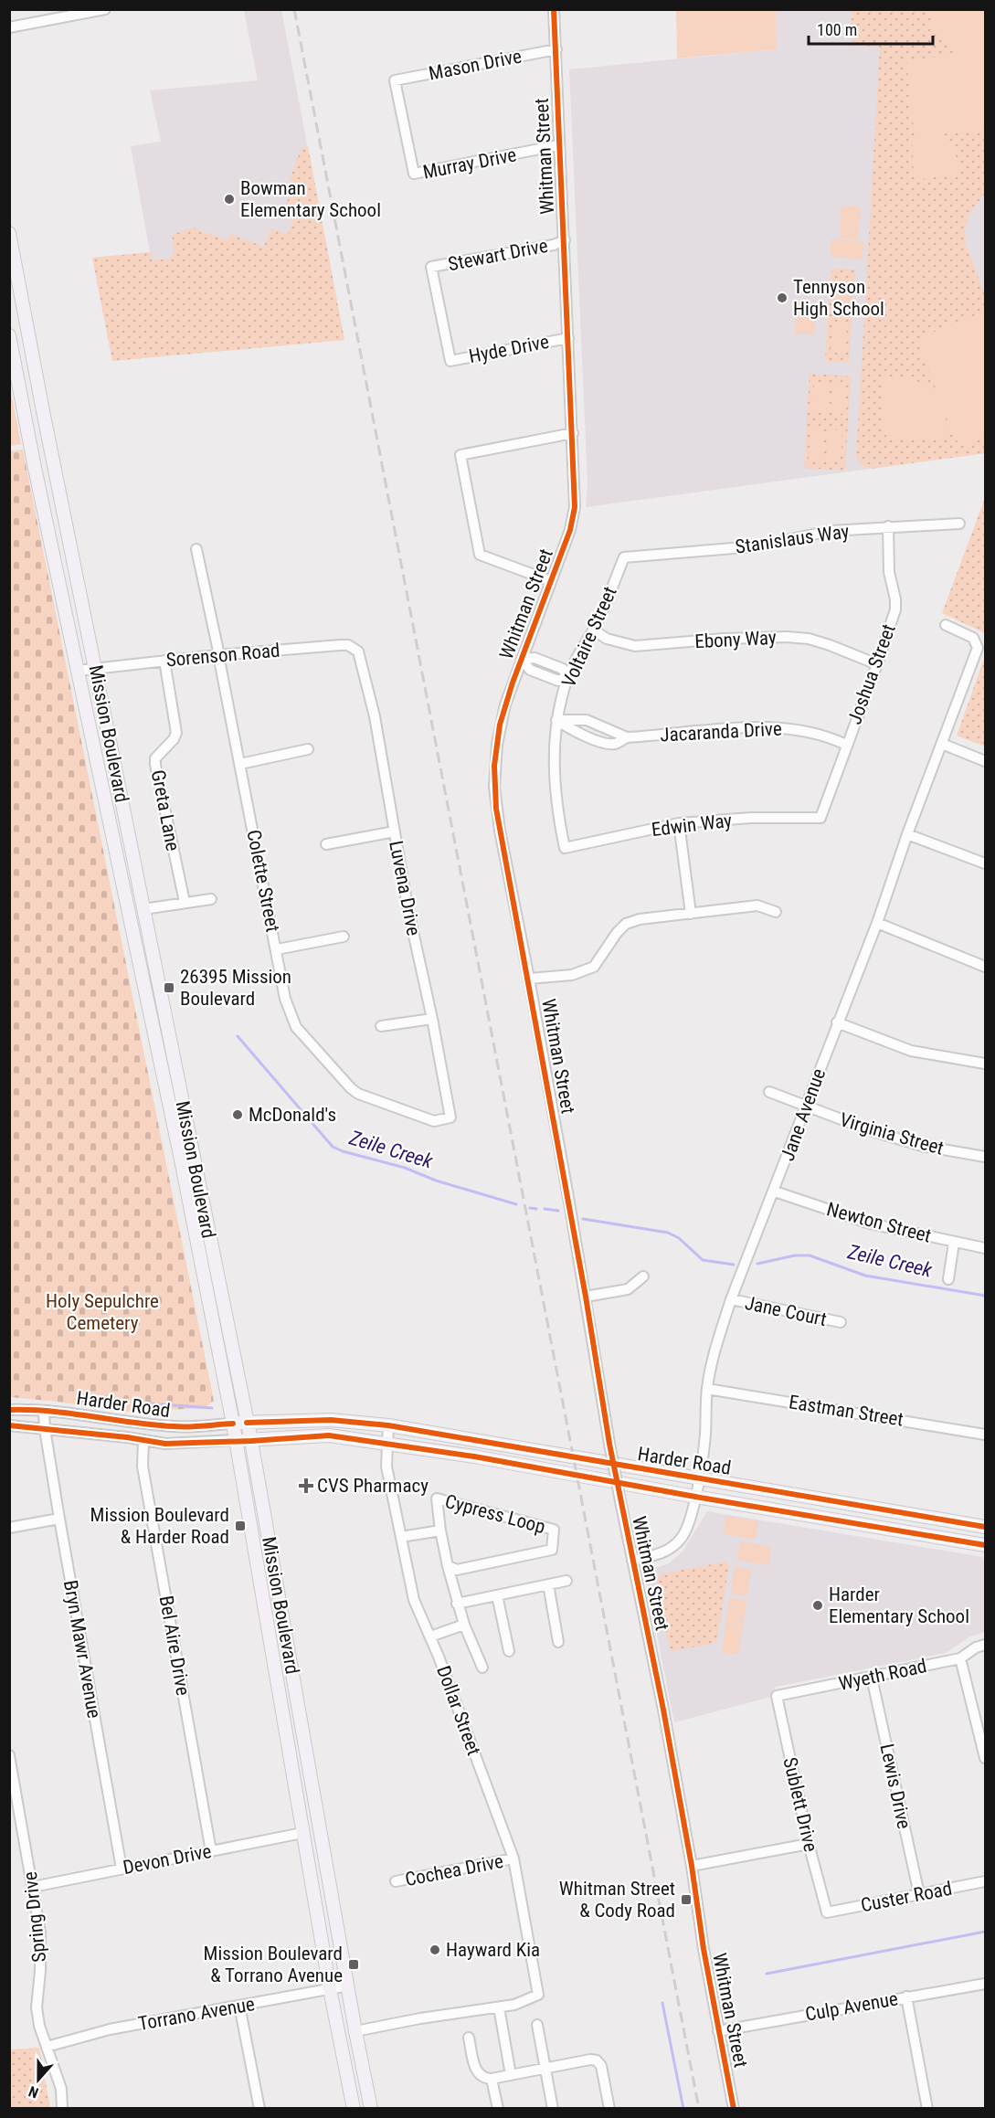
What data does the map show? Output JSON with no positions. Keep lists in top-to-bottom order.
{
  "streets": {
    "main road": ["Mission Boulevard", "Harder Road"],
    "street": [
      "Mason Drive",
      "Whitman Street",
      "Murray Drive",
      "Stewart Drive",
      "Hyde Drive",
      "Stanislaus Way",
      "Voltaire Street",
      "Ebony Way",
      "Sorenson Road",
      "Joshua Street",
      "Jacaranda Drive",
      "Greta Lane",
      "Edwin Way",
      "Colette Street",
      "Luvena Drive",
      "Jane Avenue",
      "Virginia Street",
      "Newton Street",
      "Jane Court",
      "Eastman Street",
      "Cypress Loop",
      "Bel Aire Drive",
      "Bryn Mawr Avenue",
      "Wyeth Road",
      "Dollar Street",
      "Lewis Drive",
      "Sublett Drive",
      "Devon Drive",
      "Cochea Drive",
      "Custer Road",
      "Spring Drive",
      "Culp Avenue",
      "Torrano Avenue"
    ]
  },
  "crossings": [
    ["Mason Drive", "Whitman Street"],
    ["Mason Drive", "Murray Drive"],
    ["Whitman Street", "Murray Drive"],
    ["Whitman Street", "Stewart Drive"],
    ["Whitman Street", "Hyde Drive"],
    ["Whitman Street", "Jane Avenue"],
    ["Whitman Street", "Culp Avenue"],
    ["Stewart Drive", "Hyde Drive"],
    ["Stanislaus Way", "Voltaire Street"],
    ["Stanislaus Way", "Joshua Street"],
    ["Voltaire Street", "Ebony Way"],
    ["Voltaire Street", "Jacaranda Drive"],
    ["Voltaire Street", "Edwin Way"],
    ["Ebony Way", "Joshua Street"],
    ["Sorenson Road", "Mission Boulevard"],
    ["Sorenson Road", "Greta Lane"],
    ["Sorenson Road", "Colette Street"],
    ["Sorenson Road", "Luvena Drive"],
    ["Joshua Street", "Jacaranda Drive"],
    ["Joshua Street", "Edwin Way"],
    ["Mission Boulevard", "Harder Road"],
    ["Mission Boulevard", "Devon Drive"],
    ["Mission Boulevard", "Torrano Avenue"],
    ["Colette Street", "Luvena Drive"],
    ["Jane Avenue", "Virginia Street"],
    ["Jane Avenue", "Newton Street"],
    ["Jane Avenue", "Jane Court"],
    ["Jane Avenue", "Harder Road"],
    ["Jane Avenue", "Eastman Street"],
    ["Harder Road", "Bel Aire Drive"],
    ["Harder Road", "Bryn Mawr Avenue"],
    ["Harder Road", "Dollar Street"],
    ["Cypress Loop", "Dollar Street"],
    ["Bel Aire Drive", "Devon Drive"],
    ["Bryn Mawr Avenue", "Devon Drive"],
    ["Wyeth Road", "Lewis Drive"],
    ["Wyeth Road", "Sublett Drive"],
    ["Dollar Street", "Cochea Drive"],
    ["Lewis Drive", "Custer Road"],
    ["Sublett Drive", "Custer Road"],
    ["Devon Drive", "Spring Drive"],
    ["Spring Drive", "Torrano Avenue"]
  ],
  "water": ["Zeile Creek"],
  "parks": ["Holy Sepulchre Cemetery"],
  "places": {
    "other": [
      "Bowman Elementary School",
      "Tennyson High School",
      "McDonald's",
      "Harder Elementary School",
      "Hayward Kia"
    ],
    "transit": [
      "26395 Mission Boulevard",
      "Mission Boulevard & Harder Road",
      "Whitman Street & Cody Road",
      "Mission Boulevard & Torrano Avenue"
    ],
    "health": ["CVS Pharmacy"]
  },
  "scale_bar": "100 m",
  "north": "bottom"
}
